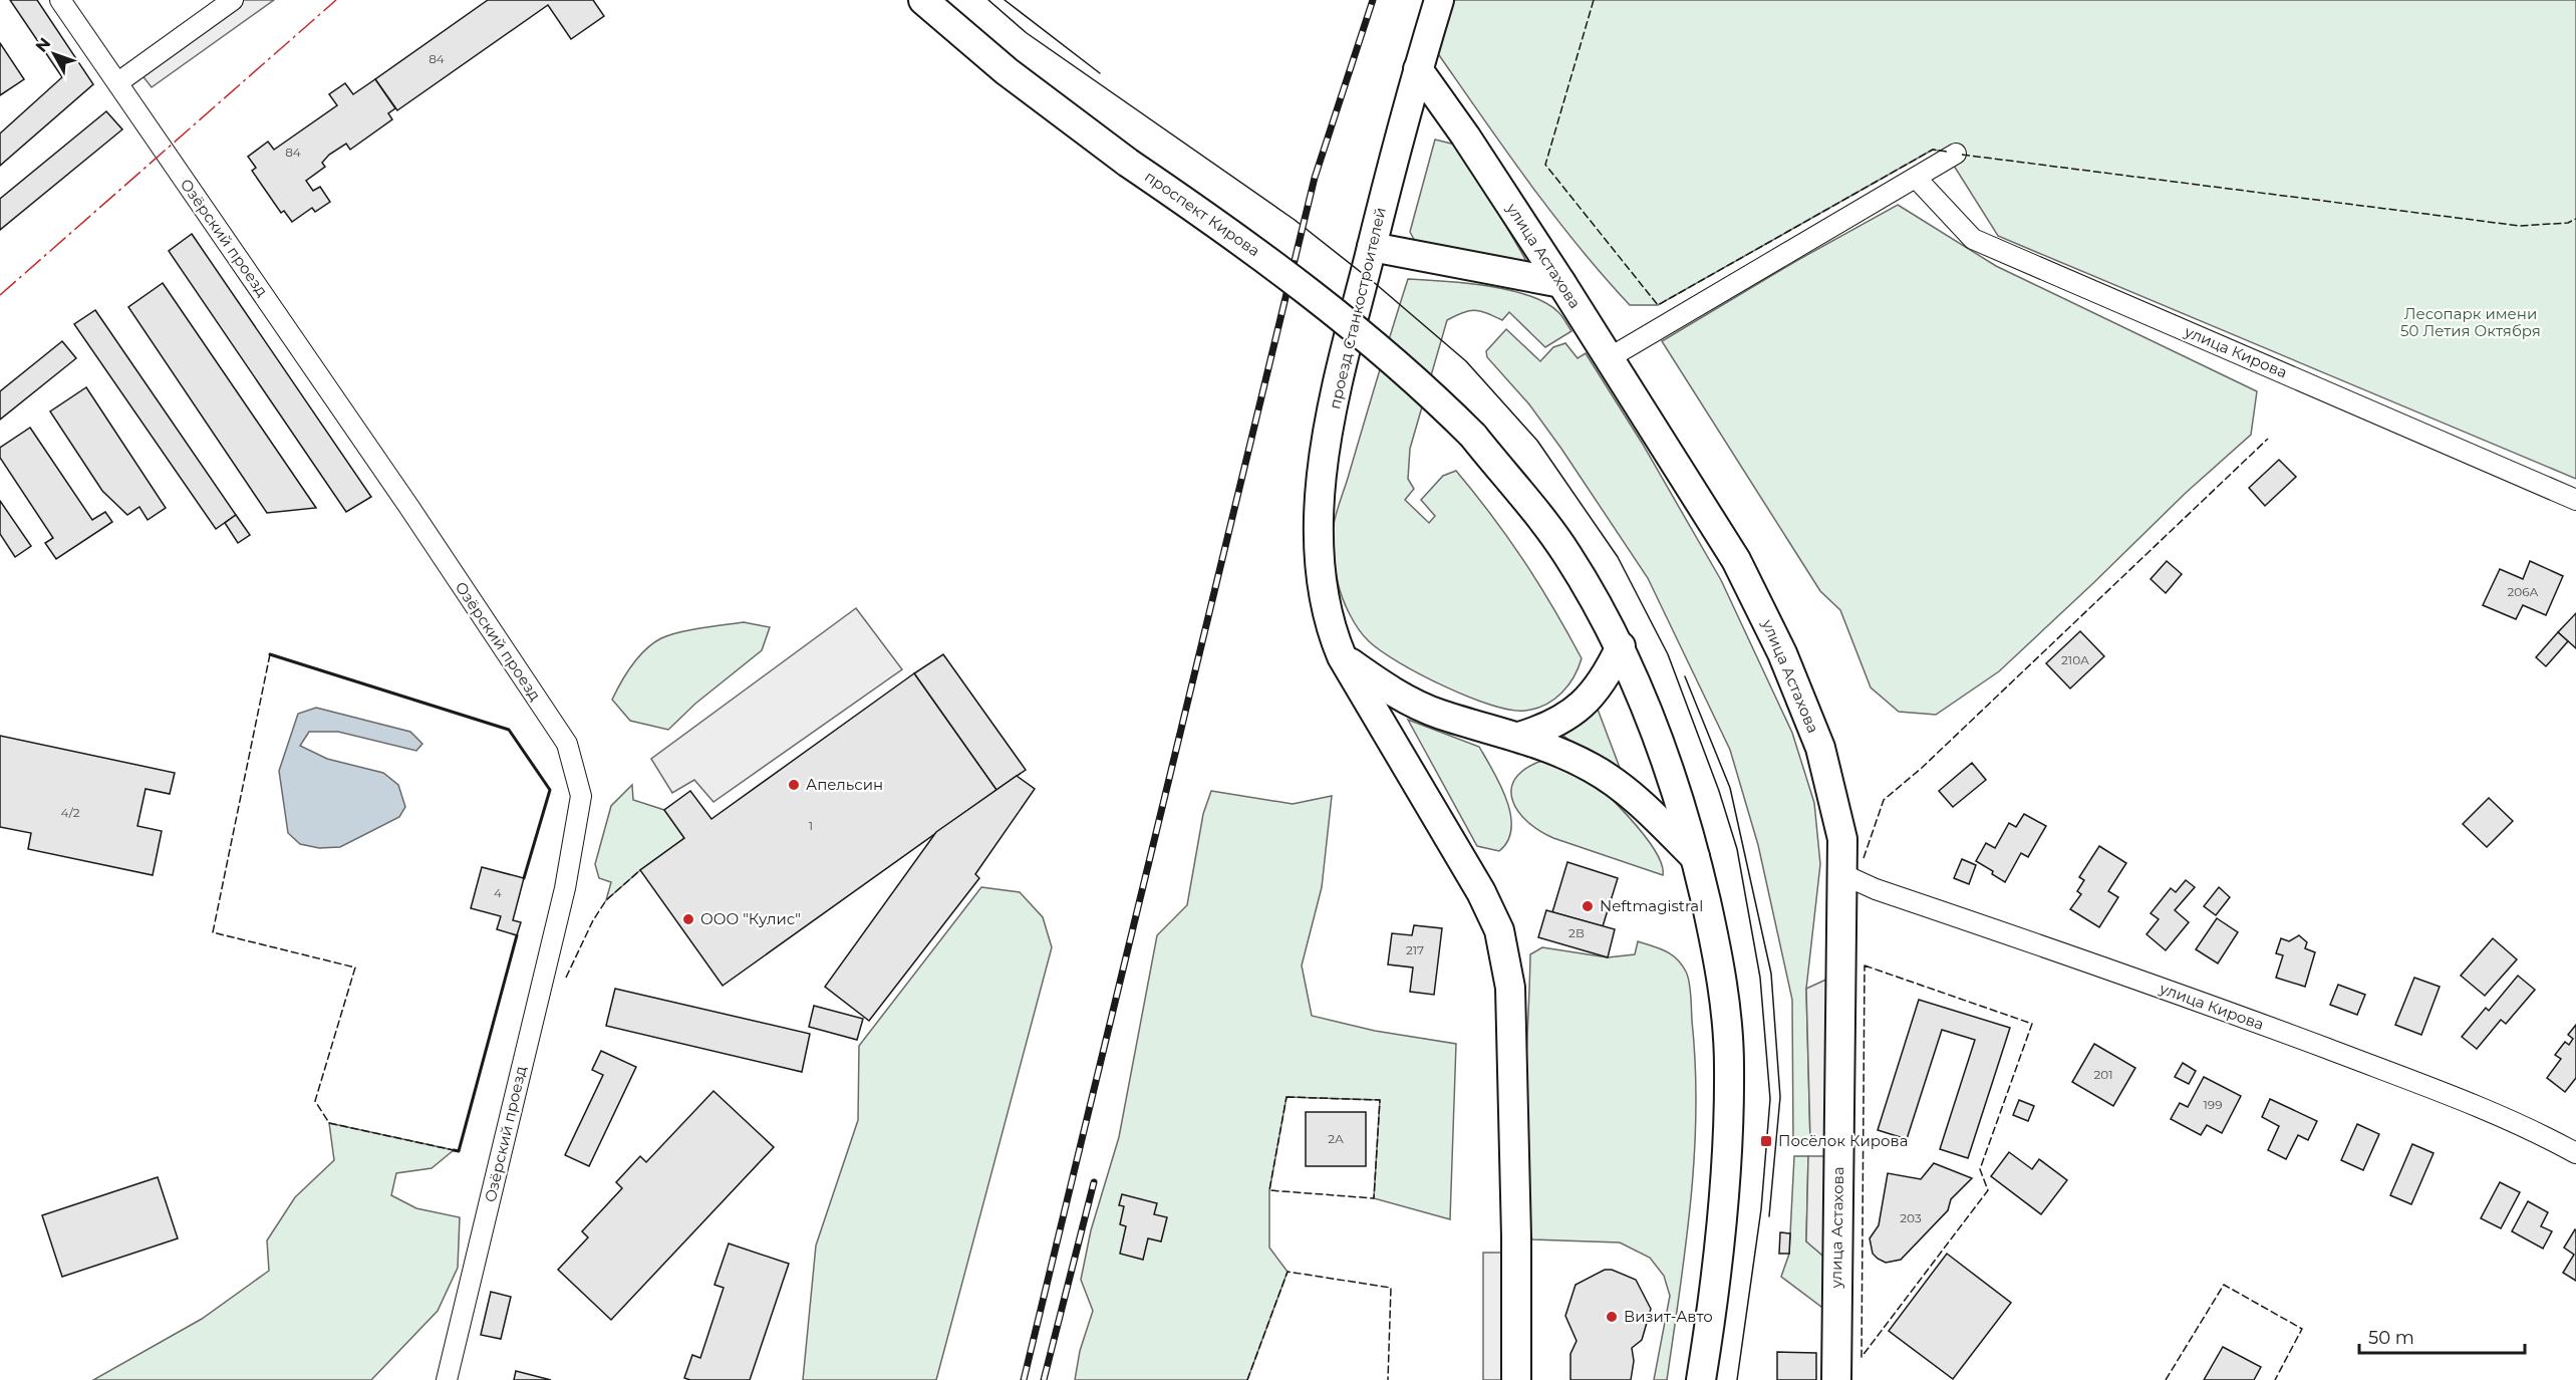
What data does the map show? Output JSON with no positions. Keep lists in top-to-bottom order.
{
  "streets": {
    "main road": ["проспект Кирова", "улица Астахова", "проезд Станкостроителей"],
    "street": ["Озёрский проезд", "улица Кирова"]
  },
  "crossings": [
    ["улица Астахова", "проезд Станкостроителей"],
    ["улица Астахова", "улица Кирова"]
  ],
  "parks": ["Лесопарк имени 50 Летия Октября"],
  "places": {
    "other": [
      "Апельсин",
      "Neftmagistral",
      "ООО \"Кулис\"",
      "Визит-Авто"
    ],
    "transit": ["Посёлок Кирова"]
  },
  "house_numbers": [
    "84",
    "84",
    "206А",
    "210А",
    "4/2",
    "1",
    "4",
    "2В",
    "217",
    "201",
    "199",
    "2А",
    "203"
  ],
  "scale_bar": "50 m",
  "north": "top left"
}
